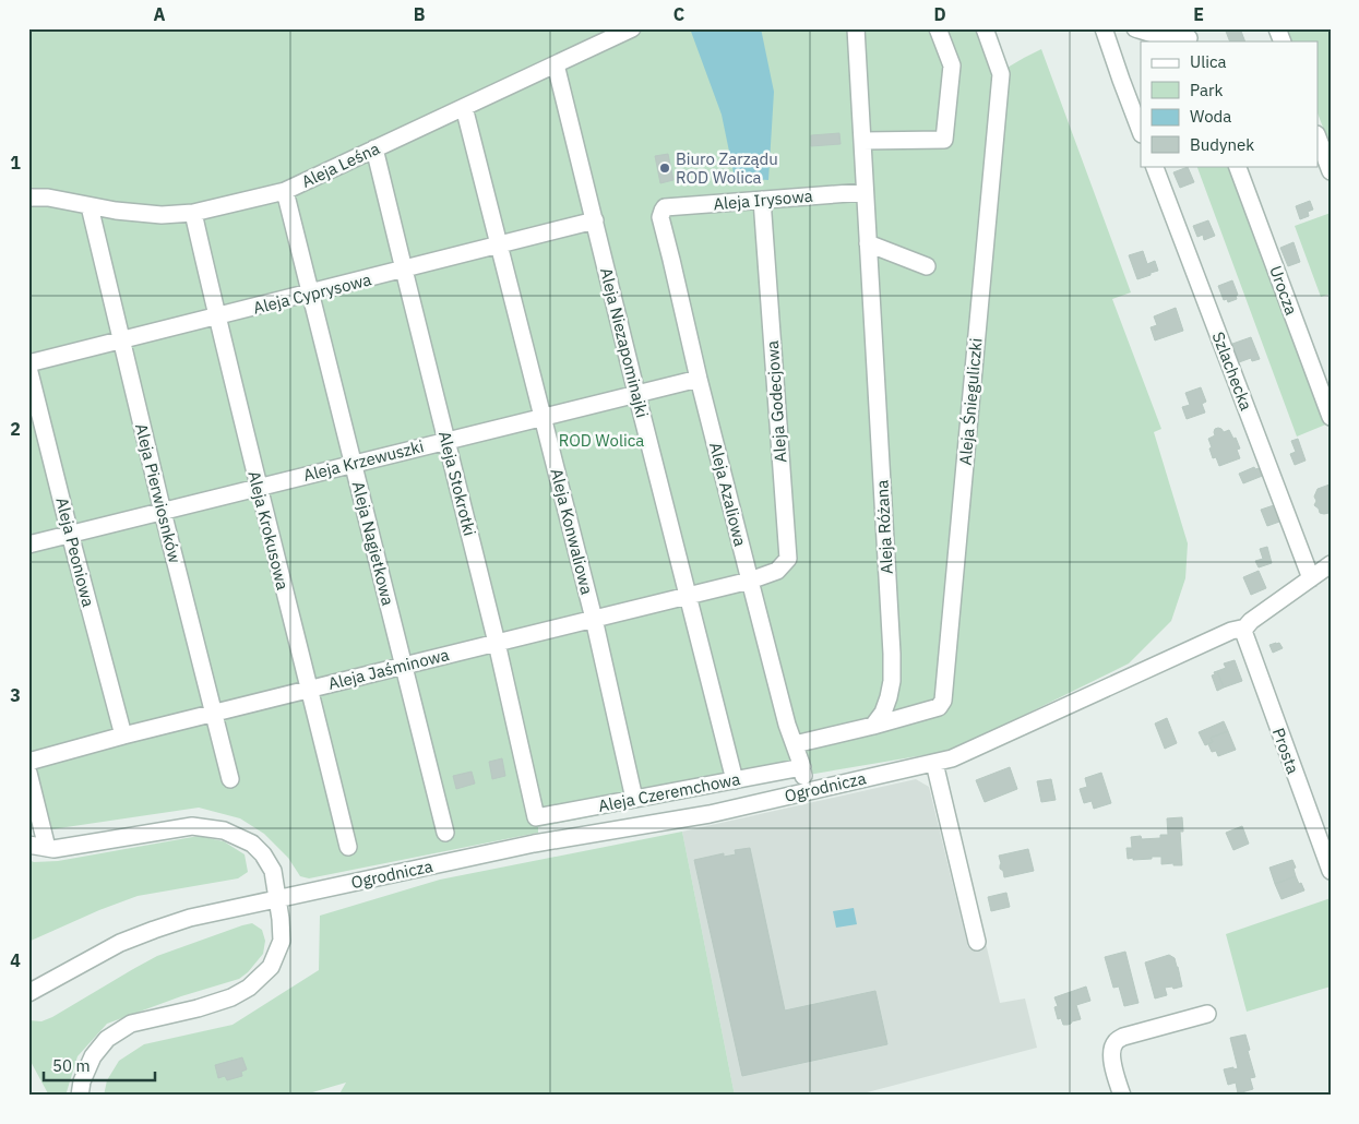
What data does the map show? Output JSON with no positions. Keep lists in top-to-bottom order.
{
  "streets": {
    "street": [
      "Aleja Leśna",
      "Aleja Irysowa",
      "Urocza",
      "Aleja Cyprysowa",
      "Aleja Niezapominajki",
      "Szlachecka",
      "Aleja Godecjowa",
      "Aleja Śnieguliczki",
      "Aleja Krzewuszki",
      "Aleja Stokrotki",
      "Aleja Pierwiosnków",
      "Aleja Azaliowa",
      "Aleja Różana",
      "Aleja Krokusowa",
      "Aleja Konwaliowa",
      "Aleja Nagietkowa",
      "Aleja Peoniowa",
      "Aleja Jaśminowa",
      "Prosta",
      "Ogrodnicza",
      "Aleja Czeremchowa"
    ]
  },
  "crossings": [
    ["Aleja Leśna", "Aleja Niezapominajki"],
    ["Aleja Leśna", "Aleja Stokrotki"],
    ["Aleja Leśna", "Aleja Pierwiosnków"],
    ["Aleja Leśna", "Aleja Krokusowa"],
    ["Aleja Leśna", "Aleja Konwaliowa"],
    ["Aleja Leśna", "Aleja Nagietkowa"],
    ["Aleja Irysowa", "Aleja Godecjowa"],
    ["Aleja Irysowa", "Aleja Azaliowa"],
    ["Aleja Irysowa", "Aleja Różana"],
    ["Aleja Cyprysowa", "Aleja Niezapominajki"],
    ["Aleja Cyprysowa", "Aleja Stokrotki"],
    ["Aleja Cyprysowa", "Aleja Pierwiosnków"],
    ["Aleja Cyprysowa", "Aleja Krokusowa"],
    ["Aleja Cyprysowa", "Aleja Konwaliowa"],
    ["Aleja Cyprysowa", "Aleja Nagietkowa"],
    ["Aleja Niezapominajki", "Aleja Krzewuszki"],
    ["Aleja Niezapominajki", "Aleja Jaśminowa"],
    ["Aleja Niezapominajki", "Aleja Czeremchowa"],
    ["Szlachecka", "Ogrodnicza"],
    ["Aleja Godecjowa", "Aleja Azaliowa"],
    ["Aleja Godecjowa", "Aleja Jaśminowa"],
    ["Aleja Śnieguliczki", "Aleja Różana"],
    ["Aleja Krzewuszki", "Aleja Stokrotki"],
    ["Aleja Krzewuszki", "Aleja Pierwiosnków"],
    ["Aleja Krzewuszki", "Aleja Azaliowa"],
    ["Aleja Krzewuszki", "Aleja Krokusowa"],
    ["Aleja Krzewuszki", "Aleja Konwaliowa"],
    ["Aleja Krzewuszki", "Aleja Nagietkowa"],
    ["Aleja Krzewuszki", "Aleja Peoniowa"],
    ["Aleja Stokrotki", "Aleja Jaśminowa"],
    ["Aleja Stokrotki", "Aleja Czeremchowa"],
    ["Aleja Pierwiosnków", "Aleja Jaśminowa"],
    ["Aleja Azaliowa", "Aleja Jaśminowa"],
    ["Aleja Azaliowa", "Aleja Czeremchowa"],
    ["Aleja Krokusowa", "Aleja Jaśminowa"],
    ["Aleja Konwaliowa", "Aleja Jaśminowa"],
    ["Aleja Konwaliowa", "Aleja Czeremchowa"],
    ["Aleja Nagietkowa", "Aleja Jaśminowa"],
    ["Aleja Peoniowa", "Aleja Jaśminowa"],
    ["Prosta", "Ogrodnicza"]
  ],
  "parks": ["ROD Wolica"],
  "places": ["Biuro Zarządu ROD Wolica"],
  "legend": [
    "Ulica",
    "Park",
    "Woda",
    "Budynek"
  ],
  "scale_bar": "50 m",
  "grid": {
    "columns": [
      "A",
      "B",
      "C",
      "D",
      "E"
    ],
    "rows": [
      "1",
      "2",
      "3",
      "4"
    ]
  }
}
